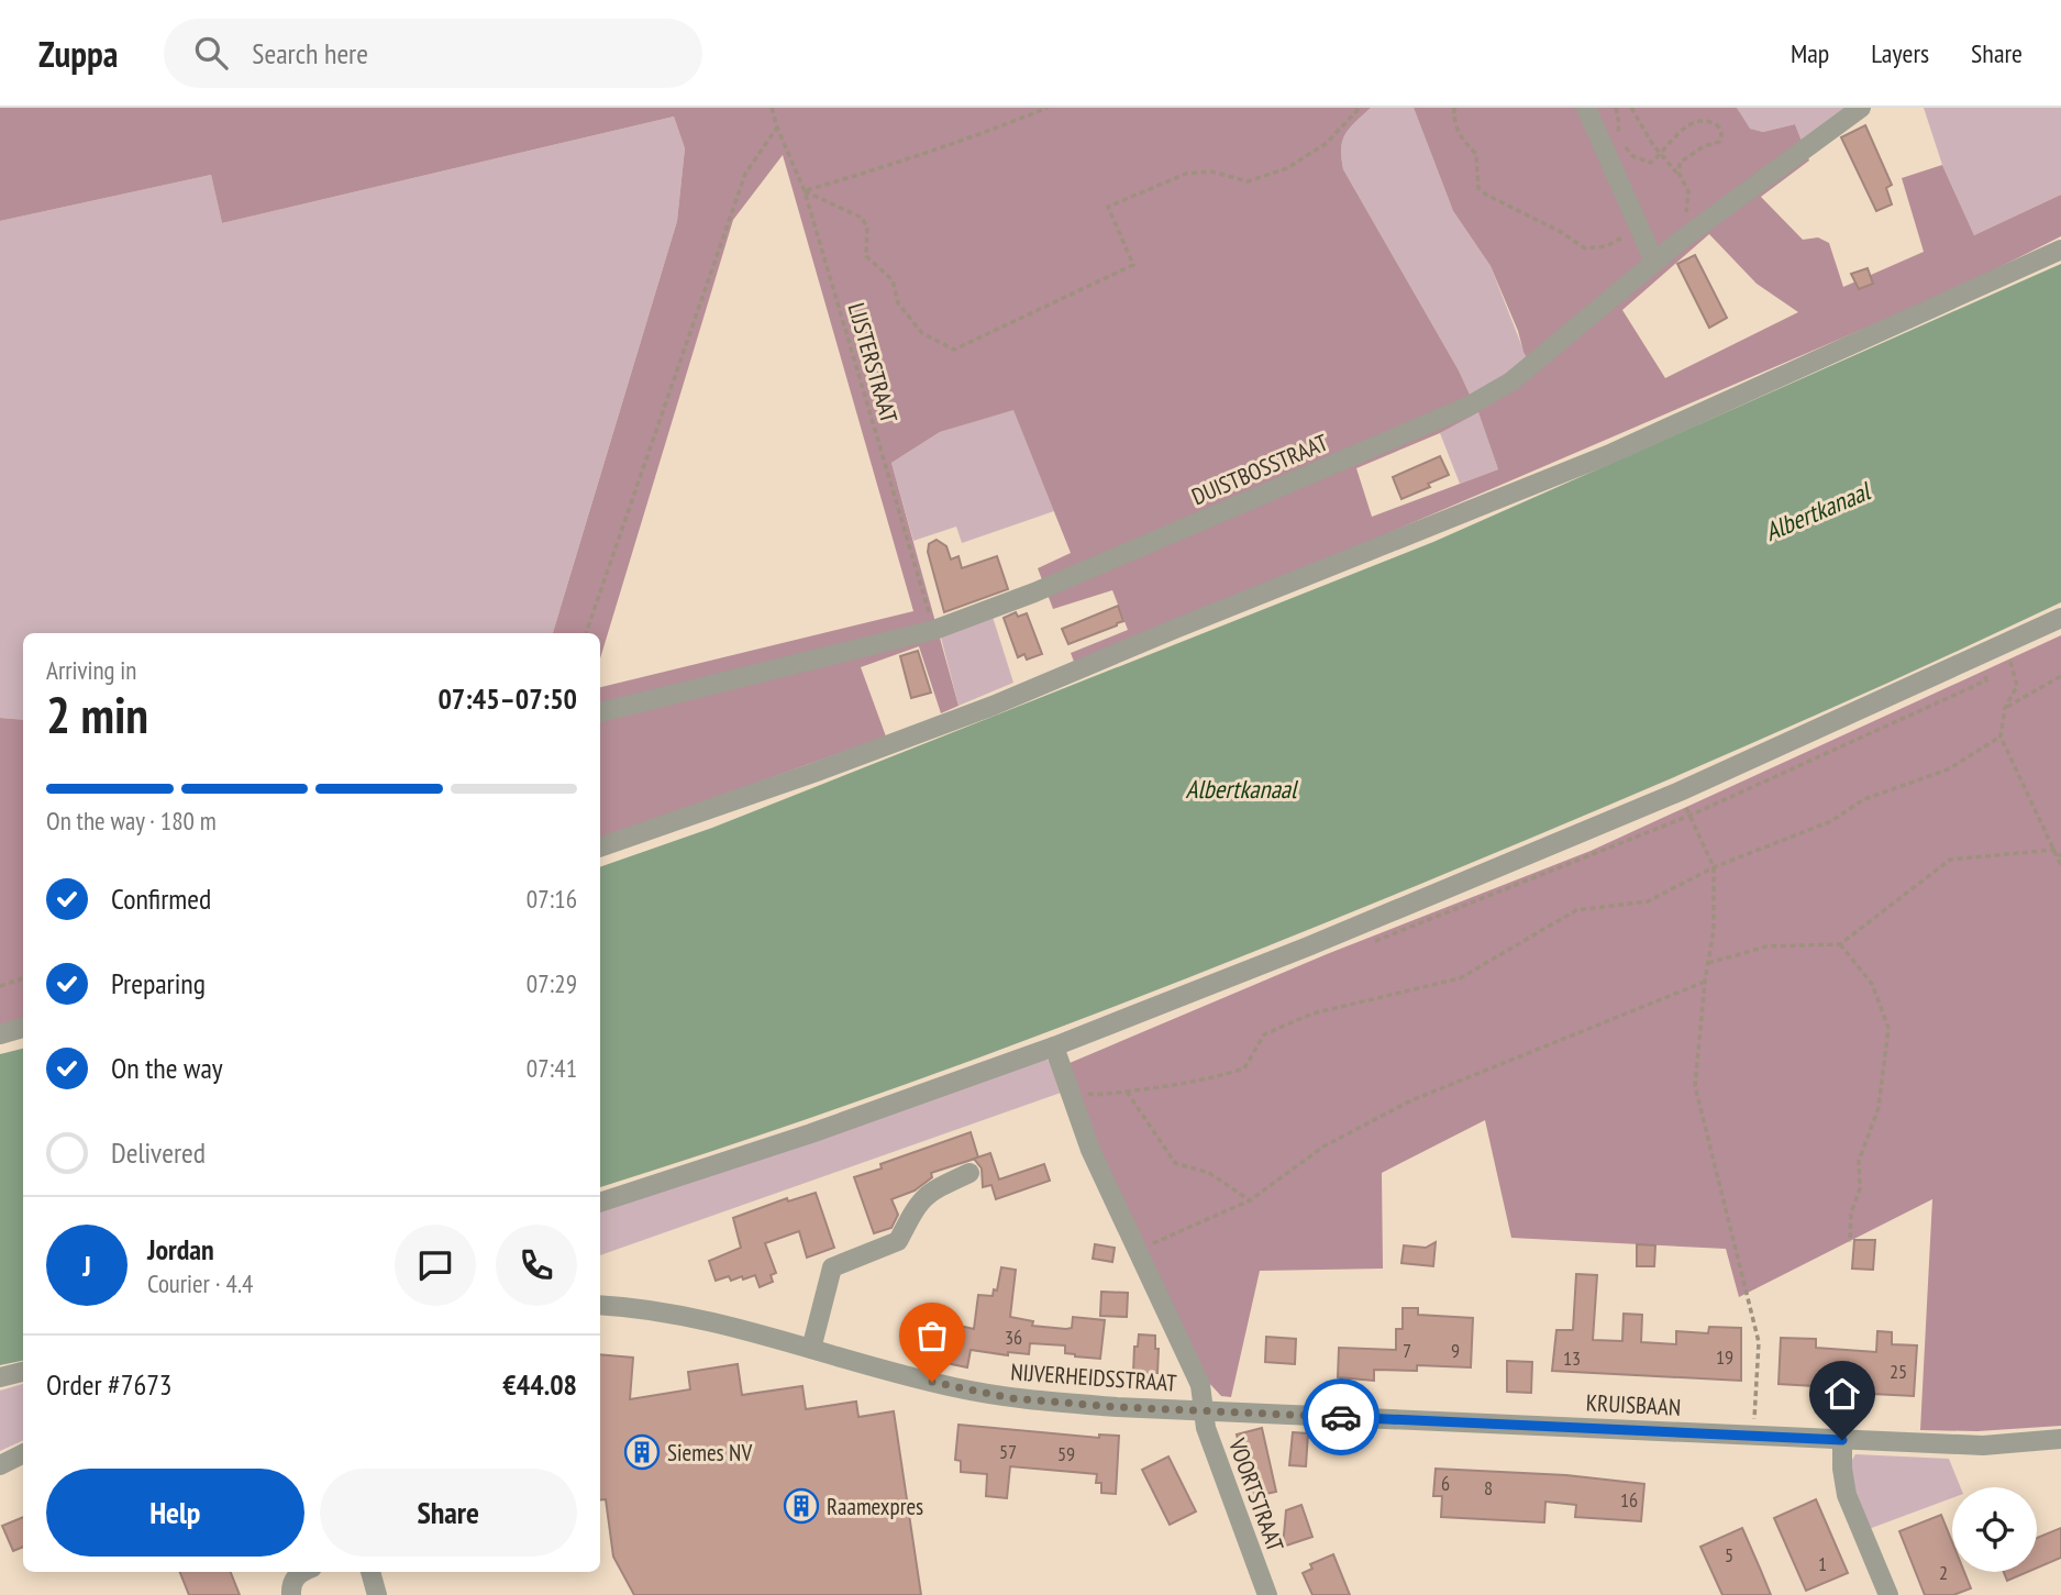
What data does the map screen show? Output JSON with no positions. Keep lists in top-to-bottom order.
{
  "streets": {
    "street": [
      "DUISTBOSSTRAAT",
      "NIJVERHEIDSSTRAAT",
      "KRUISBAAN",
      "VOORTSTRAAT"
    ],
    "path": ["LIJSTERSTRAAT"]
  },
  "crossings": [
    ["LIJSTERSTRAAT", "DUISTBOSSTRAAT"],
    ["NIJVERHEIDSSTRAAT", "KRUISBAAN"],
    ["NIJVERHEIDSSTRAAT", "VOORTSTRAAT"],
    ["KRUISBAAN", "VOORTSTRAAT"]
  ],
  "water": ["Albertkanaal"],
  "places": {
    "building": ["Siemes NV", "Raamexpres"]
  },
  "house_numbers": [
    "36",
    "7",
    "9",
    "19",
    "13",
    "25",
    "57",
    "59",
    "6",
    "8",
    "16",
    "5",
    "1",
    "2"
  ],
  "page": {
    "header": "Zuppa",
    "search": "Search here",
    "nav": ["Map", "Layers", "Share"],
    "heading": ["2 min", "Arriving in", "07:45–07:50"],
    "panel": [
      "Jordan",
      "Courier · 4.4",
      "Order #7673",
      "€44.08"
    ],
    "bar": "On the way · 180 m",
    "list": [
      ["Confirmed", "07:16"],
      ["Preparing", "07:29"],
      ["On the way", "07:41"],
      "Delivered"
    ],
    "round": "J",
    "buttons": ["Help", "Share"]
  }
}
